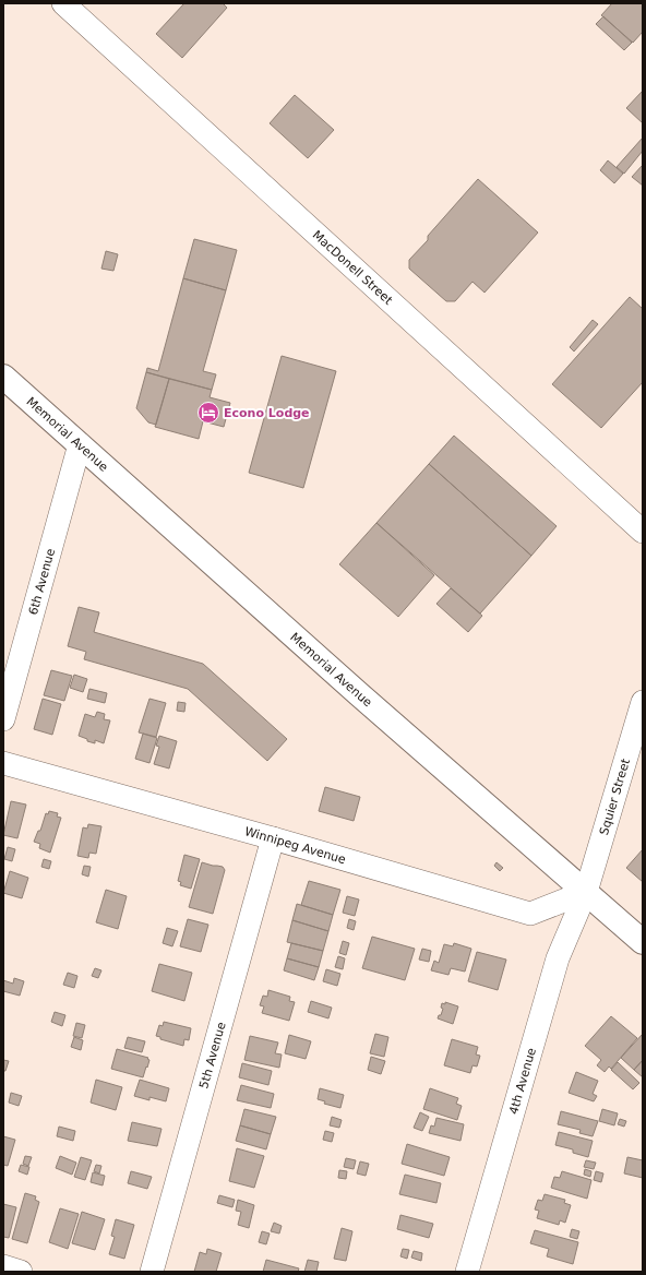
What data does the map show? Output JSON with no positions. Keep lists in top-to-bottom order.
{
  "streets": {
    "main road": ["Memorial Avenue"],
    "street": [
      "MacDonell Street",
      "6th Avenue",
      "Squier Street",
      "Winnipeg Avenue",
      "5th Avenue",
      "4th Avenue"
    ]
  },
  "crossings": [
    ["Memorial Avenue", "6th Avenue"],
    ["Memorial Avenue", "Squier Street"],
    ["Memorial Avenue", "Winnipeg Avenue"],
    ["Memorial Avenue", "4th Avenue"],
    ["Squier Street", "Winnipeg Avenue"],
    ["Squier Street", "4th Avenue"],
    ["Winnipeg Avenue", "5th Avenue"],
    ["Winnipeg Avenue", "4th Avenue"]
  ],
  "places": {
    "hotel": ["Econo Lodge"]
  }
}
